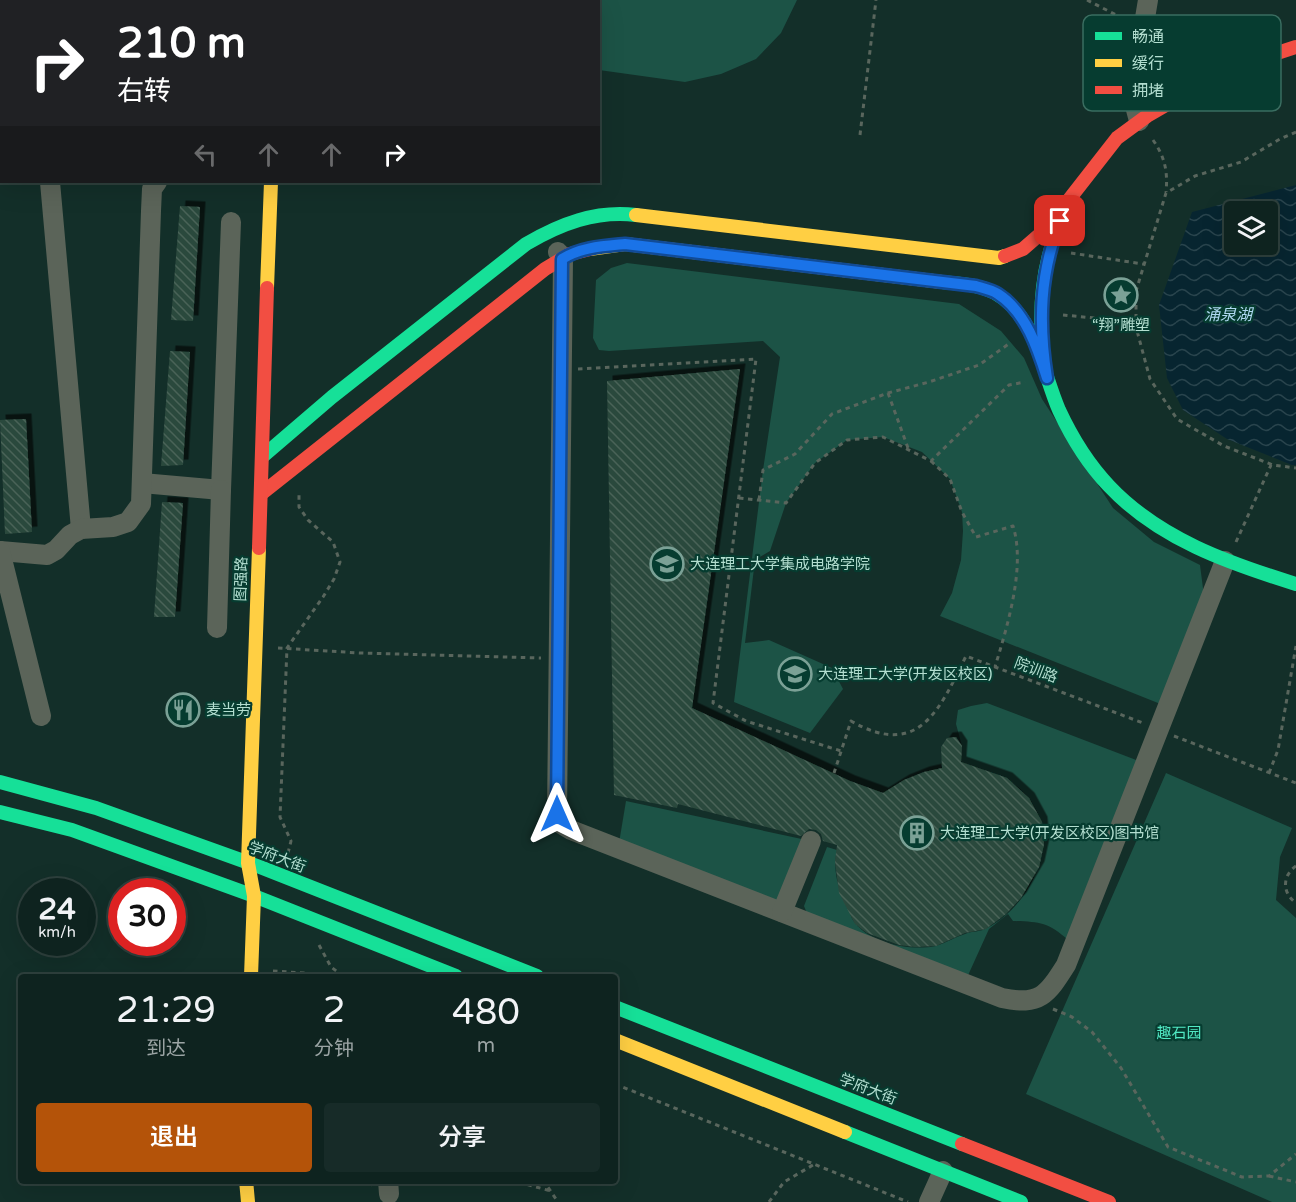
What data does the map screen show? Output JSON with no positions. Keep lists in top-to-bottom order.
{
  "streets": {
    "street": ["图强路", "学府大街"],
    "path": ["院训路"]
  },
  "crossings": [
    ["图强路", "学府大街"]
  ],
  "water": ["涌泉湖"],
  "parks": ["趣石园"],
  "places": {
    "place": ["“翔”雕塑"],
    "school or university": ["大连理工大学集成电路学院", "大连理工大学(开发区校区)"],
    "restaurant": ["麦当劳"],
    "building": ["大连理工大学(开发区校区)图书馆"]
  },
  "legend": ["畅通", "缓行", "拥堵"],
  "page": {
    "turn": ["210 m", "右转"],
    "speed": "24 km/h",
    "limit": "30",
    "eta": [
      "21:29",
      "到达",
      "2",
      "分钟",
      "480",
      "m"
    ],
    "buttons": ["退出", "分享"]
  }
}
